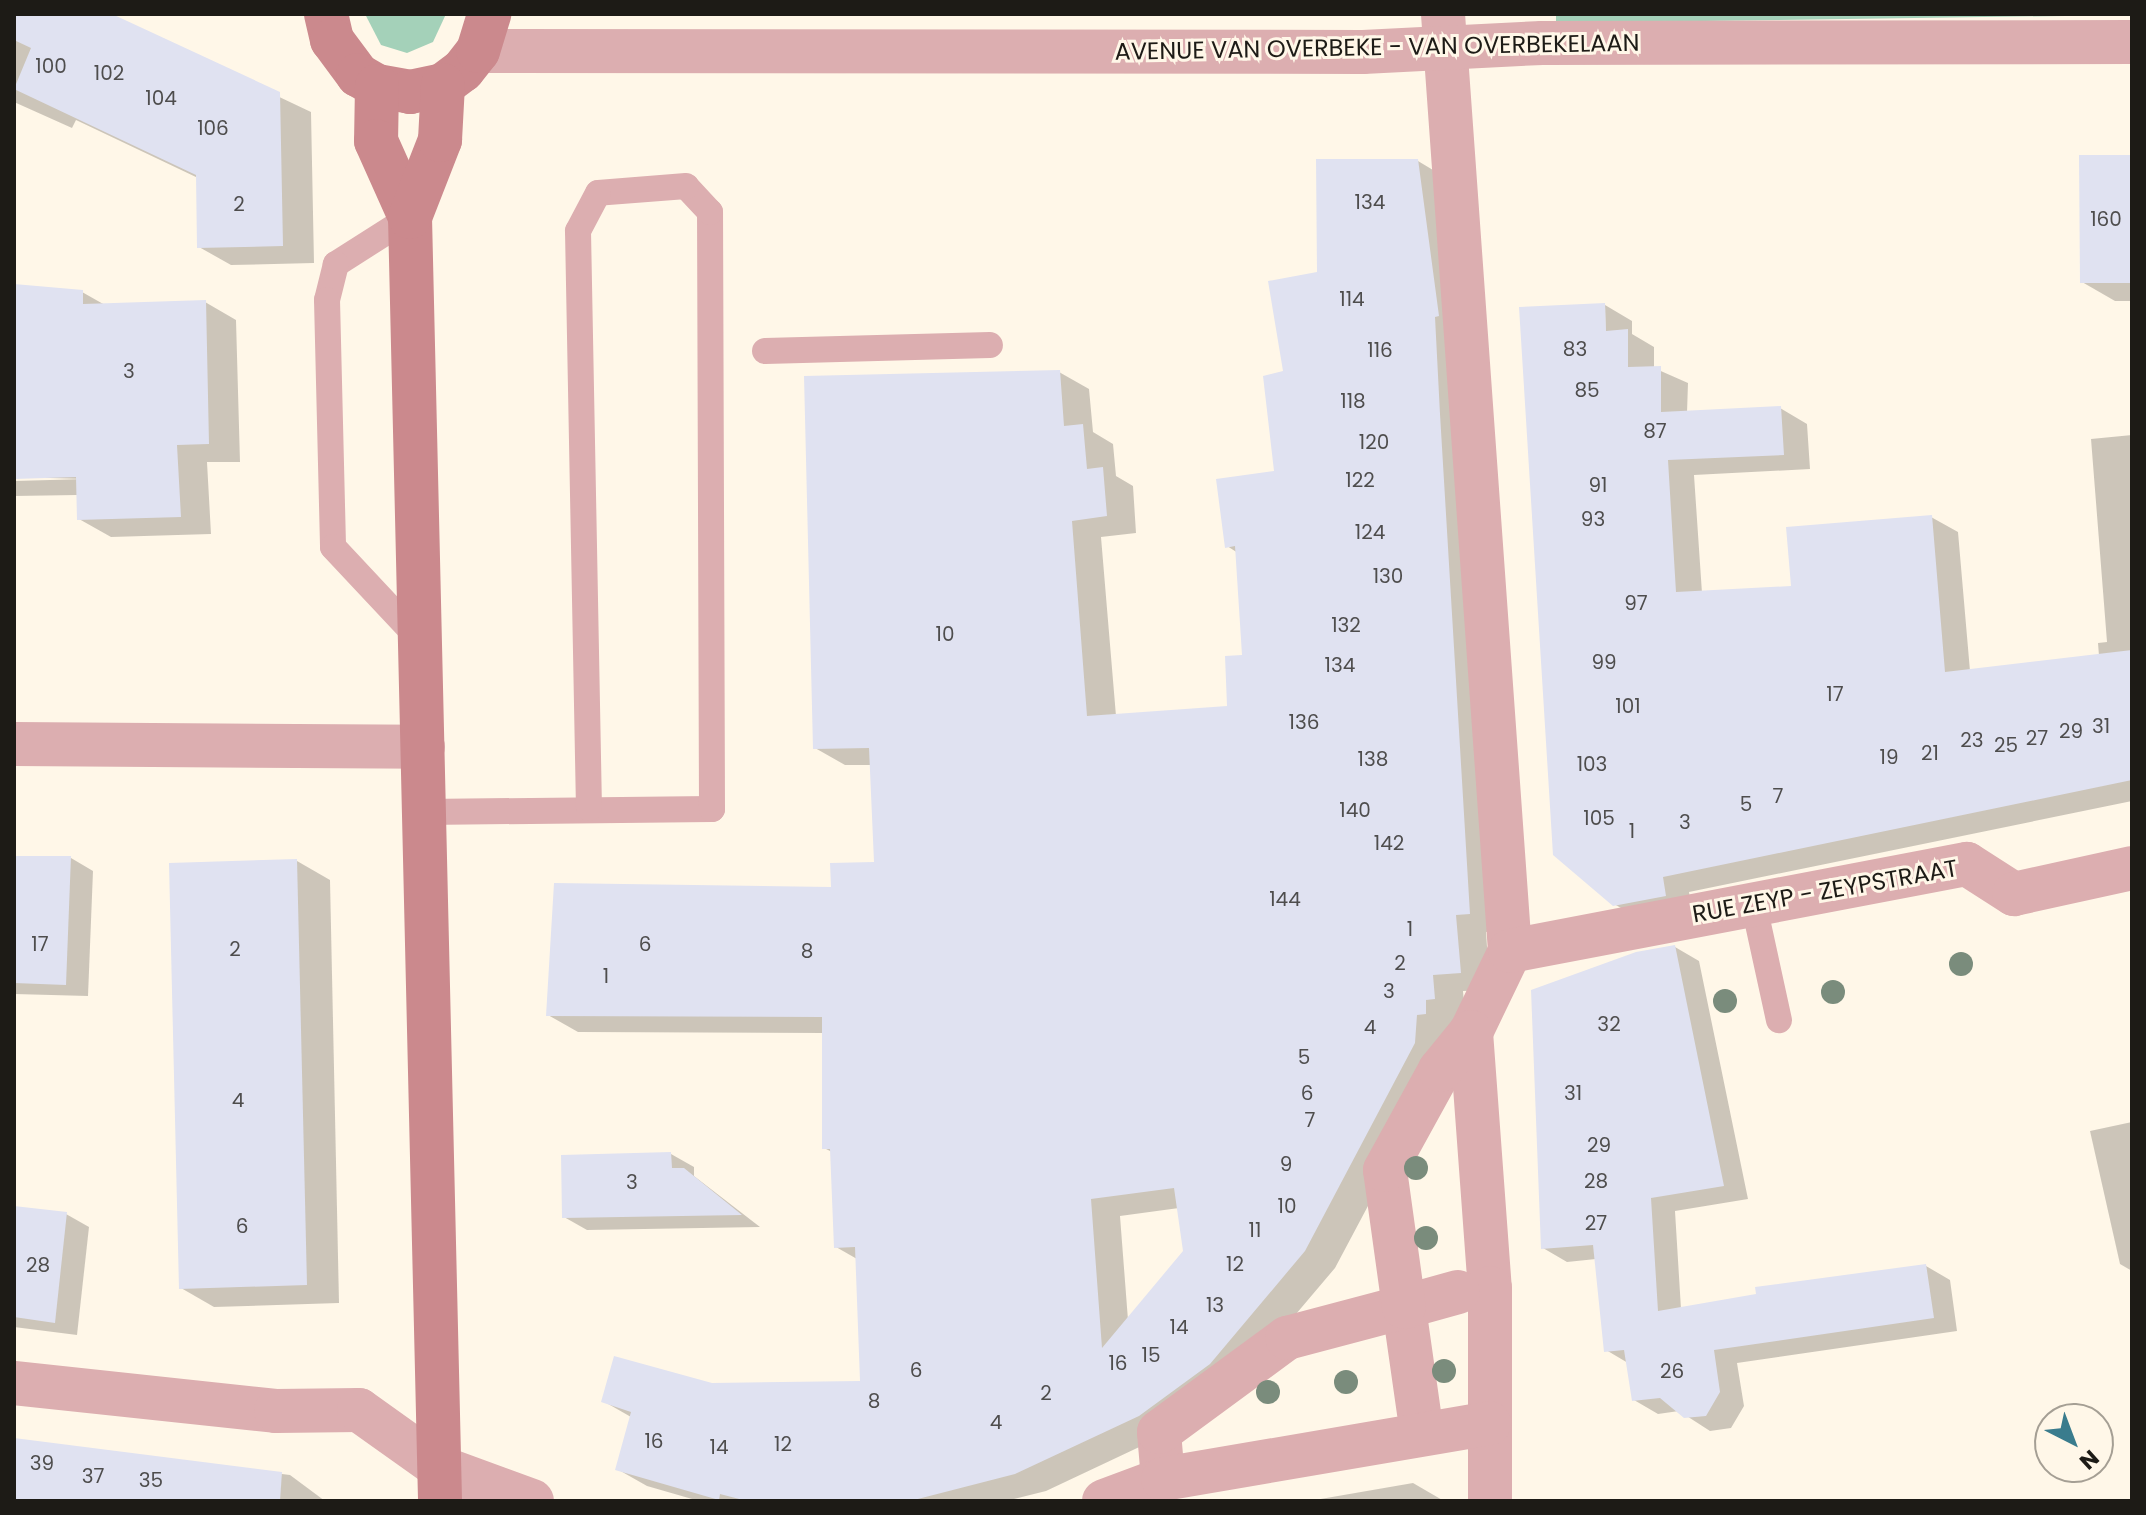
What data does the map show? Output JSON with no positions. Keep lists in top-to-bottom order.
{
  "streets": {
    "street": ["AVENUE VAN OVERBEKE - VAN OVERBEKELAAN", "RUE ZEYP - ZEYPSTRAAT"]
  },
  "house_numbers": [
    "100",
    "102",
    "104",
    "106",
    "134",
    "2",
    "160",
    "114",
    "83",
    "116",
    "3",
    "85",
    "118",
    "87",
    "120",
    "122",
    "91",
    "93",
    "124",
    "130",
    "97",
    "132",
    "10",
    "99",
    "134",
    "17",
    "101",
    "136",
    "31",
    "29",
    "27",
    "23",
    "25",
    "21",
    "19",
    "138",
    "103",
    "7",
    "5",
    "140",
    "105",
    "3",
    "1",
    "142",
    "144",
    "1",
    "17",
    "6",
    "2",
    "8",
    "2",
    "1",
    "3",
    "32",
    "4",
    "5",
    "6",
    "31",
    "4",
    "7",
    "29",
    "9",
    "28",
    "3",
    "10",
    "27",
    "6",
    "11",
    "12",
    "28",
    "13",
    "14",
    "15",
    "16",
    "6",
    "26",
    "2",
    "8",
    "4",
    "16",
    "12",
    "14",
    "39",
    "37",
    "35"
  ],
  "north": "bottom right"
}
